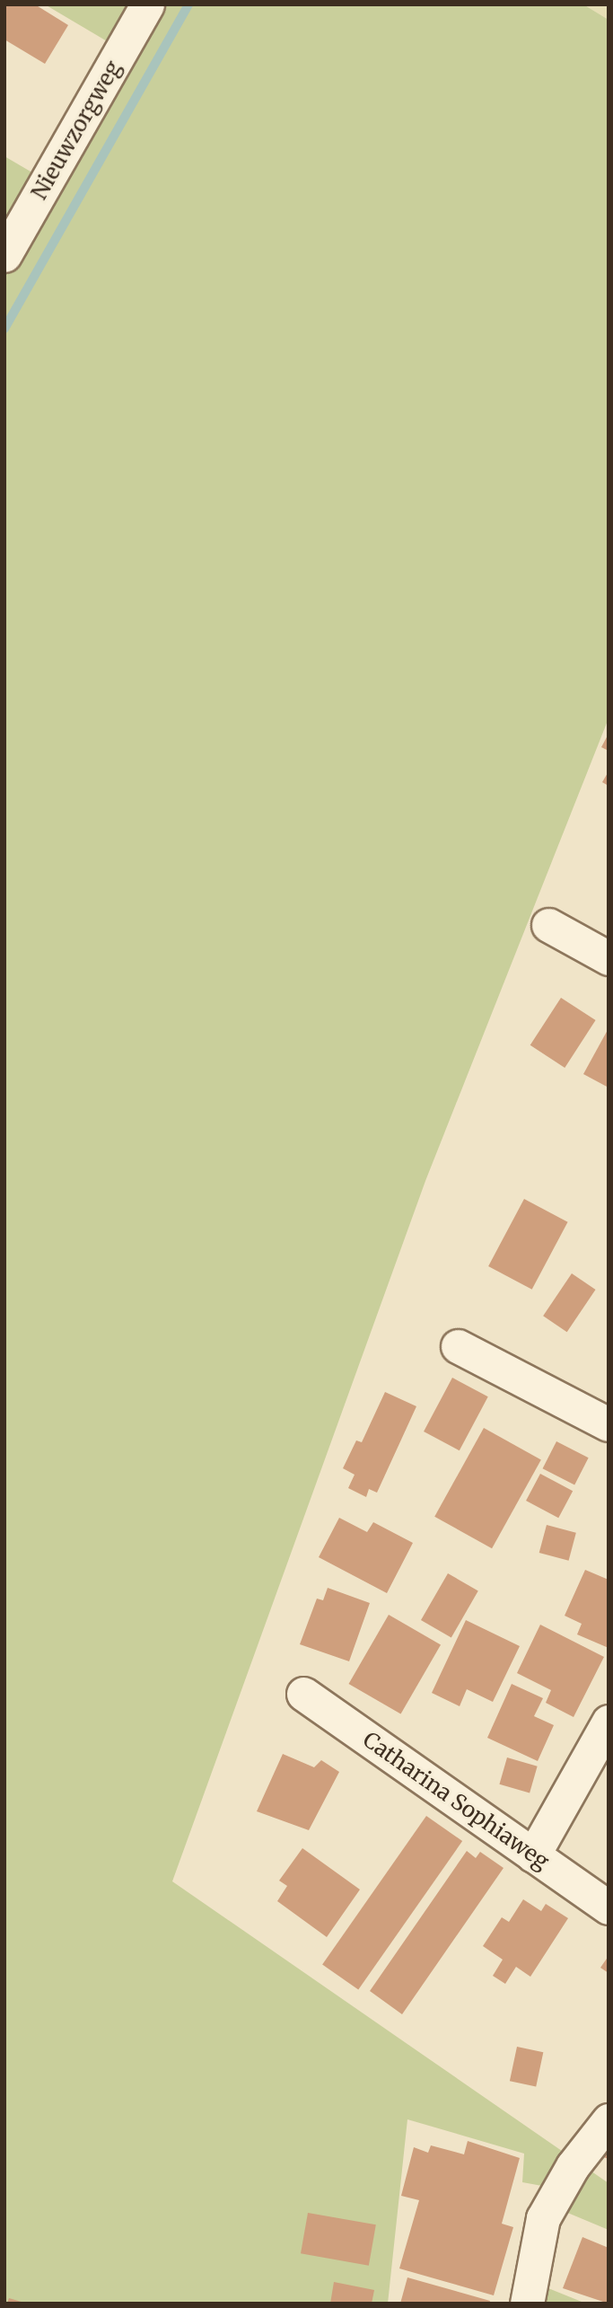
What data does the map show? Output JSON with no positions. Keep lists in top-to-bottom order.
{
  "streets": {
    "street": ["Nieuwzorgweg", "Catharina Sophiaweg"]
  }
}
